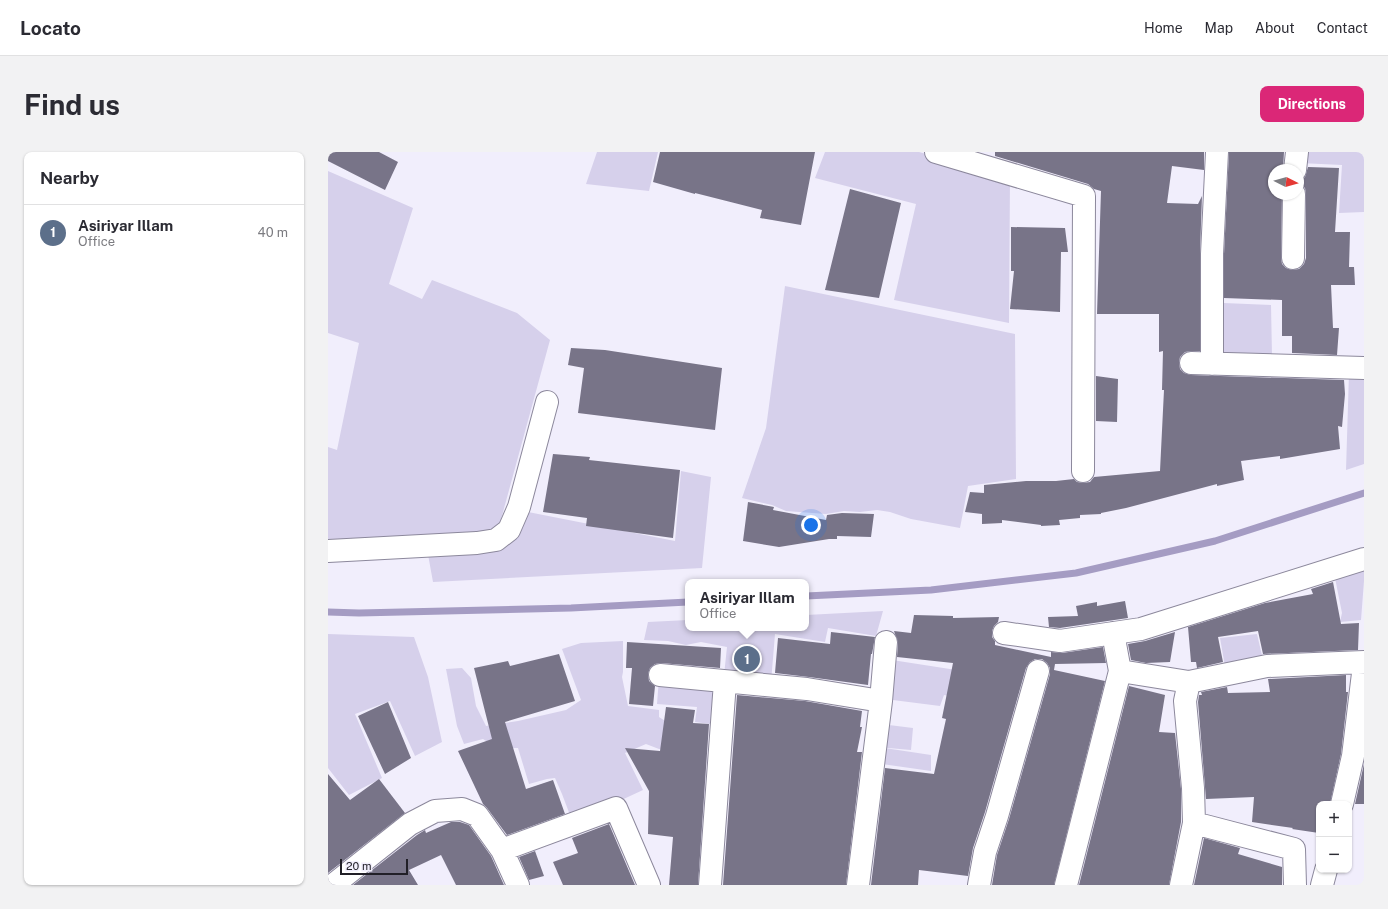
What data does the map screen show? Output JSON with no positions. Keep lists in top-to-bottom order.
{
  "scale_bar": "20 m",
  "north": "right",
  "page": {
    "header": "Locato",
    "nav": [
      "Home",
      "Map",
      "About",
      "Contact"
    ],
    "buttons": "Directions",
    "title": "Find us",
    "heading": "Nearby",
    "list": [
      {
        "mark": "1",
        "name": "Asiriyar Illam",
        "note": "Office",
        "value": "40 m"
      }
    ],
    "popup": ["Asiriyar Illam", "Office"],
    "pins": "1",
    "map_buttons": ["+", "−"],
    "scale": "20 m"
  }
}
